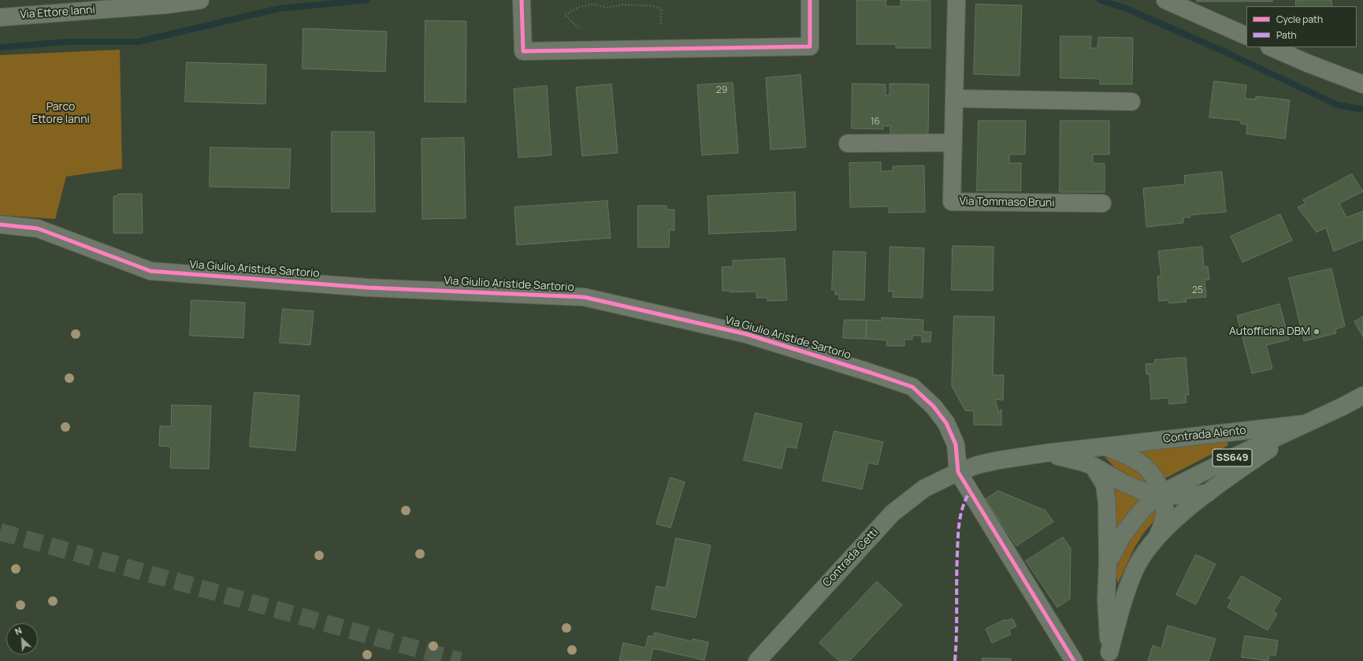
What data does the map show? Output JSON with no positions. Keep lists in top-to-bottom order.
{
  "streets": {
    "main road": ["Contrada Alento", "SS649", "Contrada Cetti"],
    "street": ["Via Ettore Ianni", "Via Tommaso Bruni", "Via Giulio Aristide Sartorio"]
  },
  "crossings": [
    ["Via Giulio Aristide Sartorio", "Contrada Alento"],
    ["Via Giulio Aristide Sartorio", "Contrada Cetti"],
    ["Contrada Alento", "SS649"],
    ["Contrada Alento", "Contrada Cetti"]
  ],
  "parks": ["Parco Ettore Ianni"],
  "places": ["Autofficina DBM"],
  "house_numbers": ["29", "16", "25"],
  "legend": ["Cycle path", "Path"],
  "north": "top left"
}
